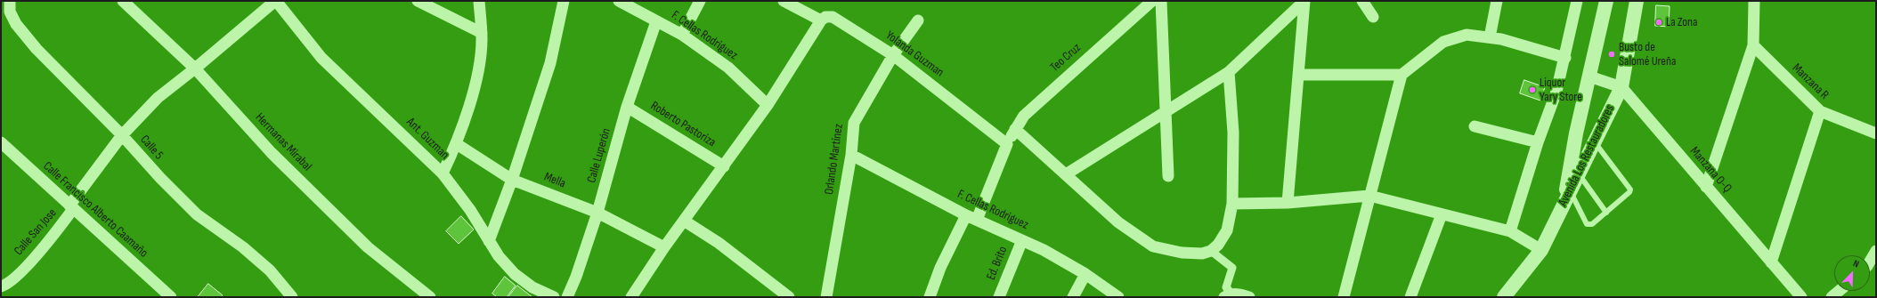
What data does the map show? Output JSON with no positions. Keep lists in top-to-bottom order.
{
  "streets": {
    "street": [
      "F. Cellas Rodriguez",
      "Yolanda Guzman",
      "Teo Cruz",
      "Manzana R",
      "Roberto Pastoriza",
      "Ant. Guzman",
      "Hermanas Mirabal",
      "Calle 5",
      "Calle Luperón",
      "Avenida Los Restauradores",
      "Orlando Martinez",
      "Manzana O-Q",
      "Mella",
      "Calle Francisco Alberto Caamaño",
      "Calle San Jose",
      "Ed. Brito"
    ]
  },
  "crossings": [
    ["F. Cellas Rodriguez", "Calle Luperón"],
    ["F. Cellas Rodriguez", "Orlando Martinez"],
    ["F. Cellas Rodriguez", "Ed. Brito"],
    ["Yolanda Guzman", "Teo Cruz"],
    ["Yolanda Guzman", "Orlando Martinez"],
    ["Roberto Pastoriza", "Calle Luperón"],
    ["Ant. Guzman", "Calle San Jose"],
    ["Hermanas Mirabal", "Calle San Jose"],
    ["Calle 5", "Calle San Jose"],
    ["Calle Luperón", "Mella"],
    ["Avenida Los Restauradores", "Manzana O-Q"],
    ["Calle Francisco Alberto Caamaño", "Calle San Jose"]
  ],
  "places": ["La Zona", "Busto de Salomé Ureña", "Liquor Yary Store"],
  "north": "top right"
}
